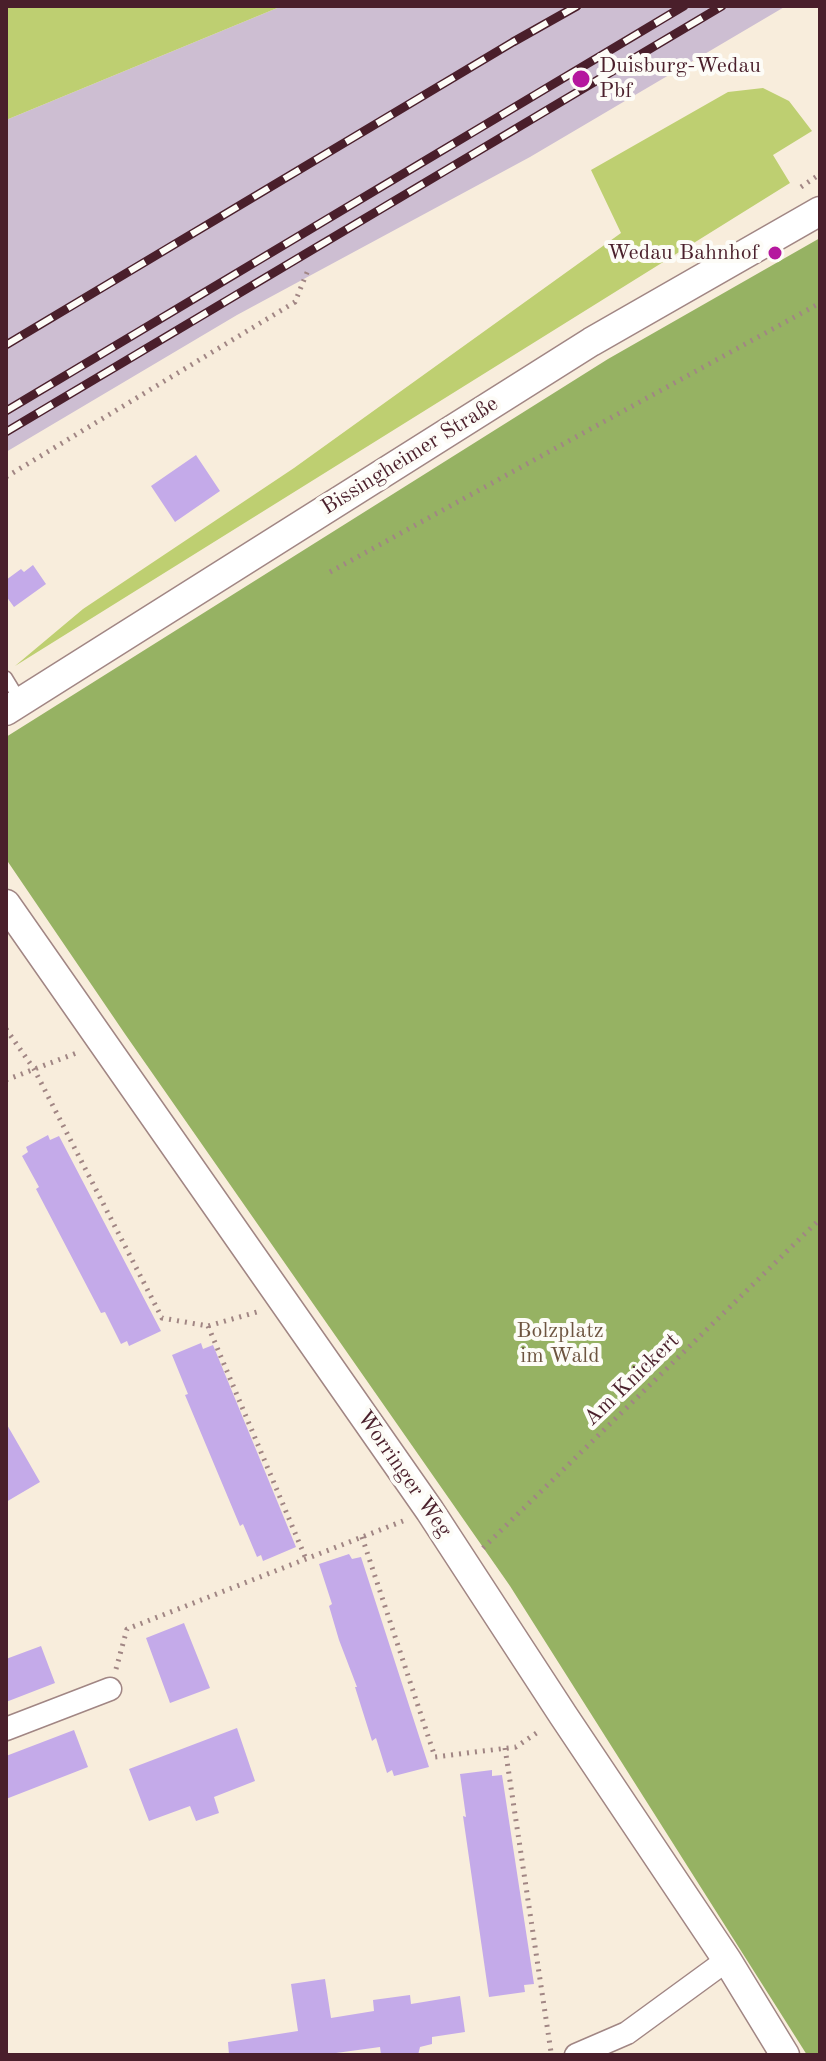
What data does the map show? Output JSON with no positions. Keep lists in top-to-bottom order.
{
  "streets": {
    "street": ["Bissingheimer Straße", "Worringer Weg"],
    "path": ["Am Knickert"]
  },
  "crossings": [
    ["Am Knickert", "Worringer Weg"]
  ],
  "parks": ["Bolzplatz im Wald"],
  "places": ["Duisburg-Wedau Pbf", "Wedau Bahnhof"]
}
